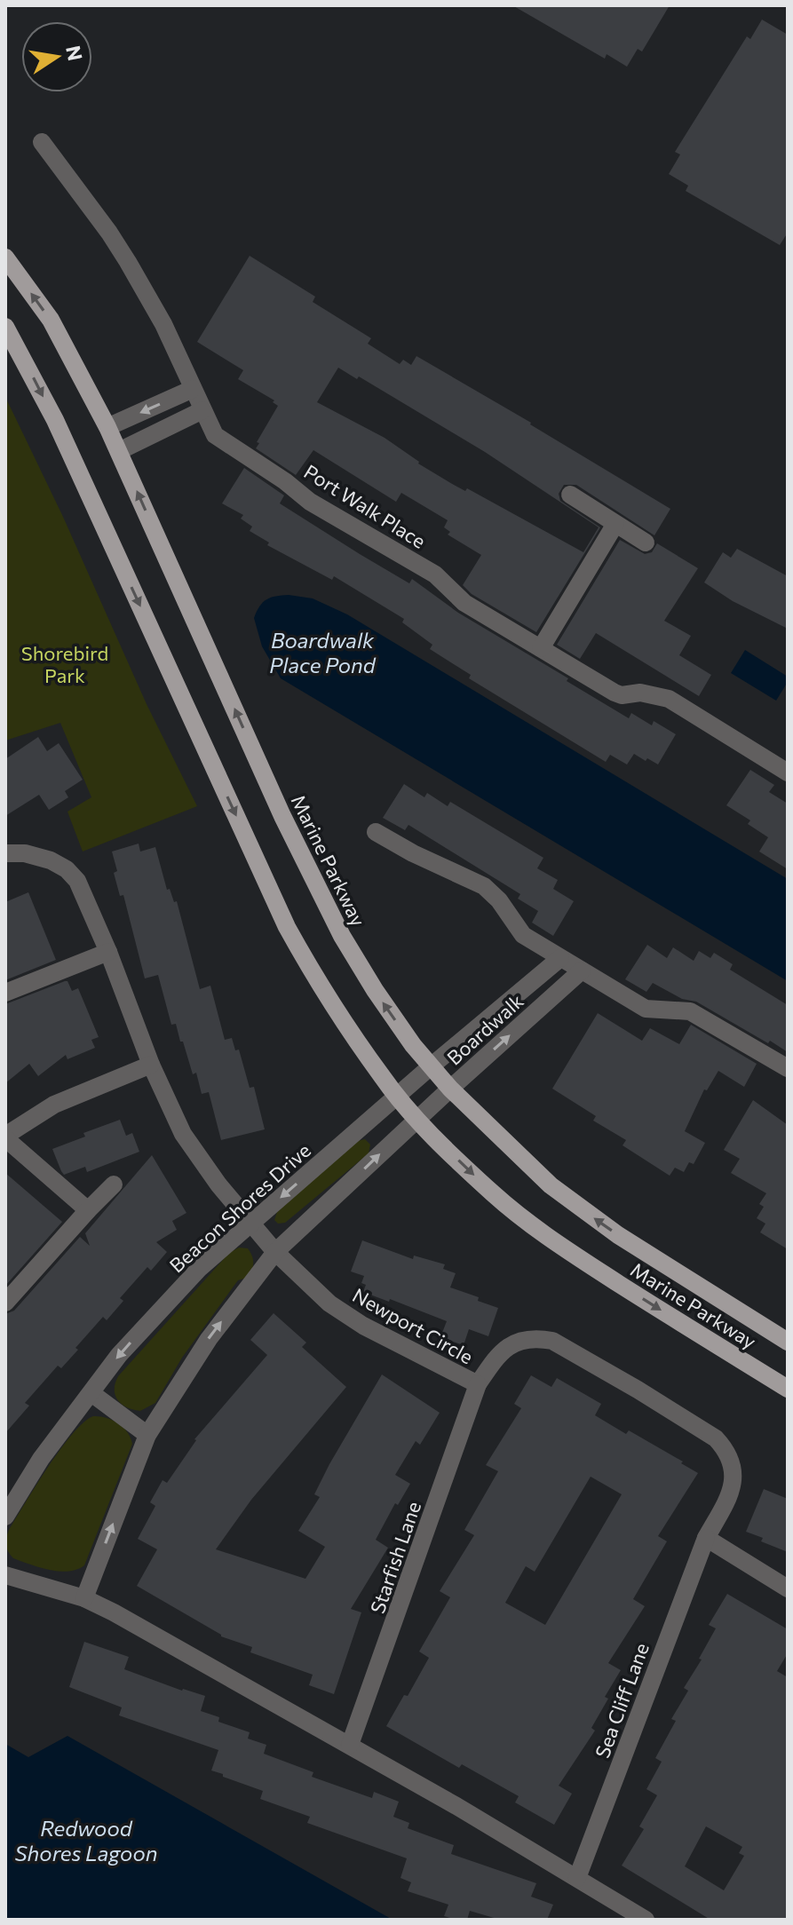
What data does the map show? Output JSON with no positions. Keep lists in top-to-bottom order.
{
  "streets": {
    "main road": ["Marine Parkway"],
    "street": [
      "Port Walk Place",
      "Boardwalk",
      "Beacon Shores Drive",
      "Newport Circle",
      "Starfish Lane",
      "Sea Cliff Lane"
    ]
  },
  "crossings": [
    ["Marine Parkway", "Boardwalk"],
    ["Marine Parkway", "Beacon Shores Drive"],
    ["Boardwalk", "Beacon Shores Drive"],
    ["Beacon Shores Drive", "Newport Circle"],
    ["Newport Circle", "Starfish Lane"],
    ["Newport Circle", "Sea Cliff Lane"]
  ],
  "water": ["Boardwalk Place Pond", "Redwood Shores Lagoon"],
  "parks": ["Shorebird Park"],
  "north": "right"
}
